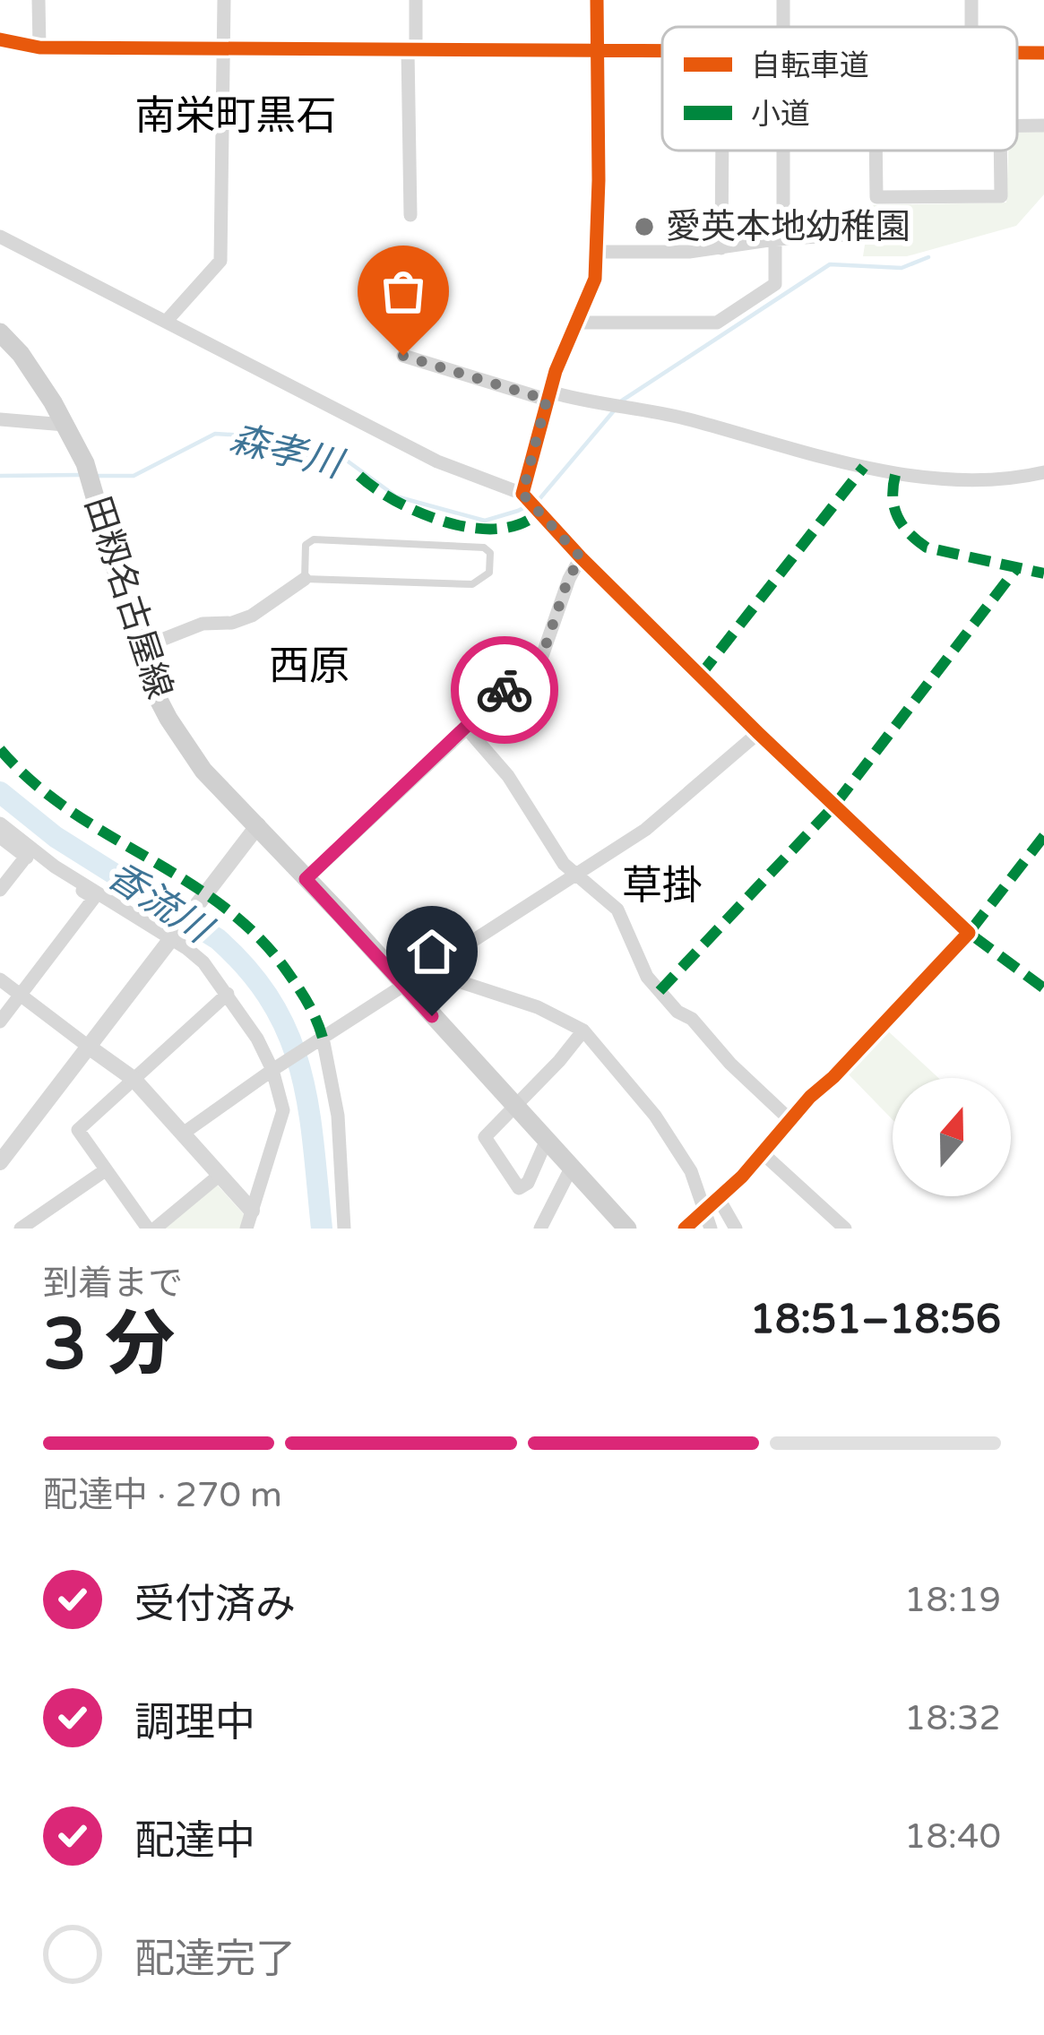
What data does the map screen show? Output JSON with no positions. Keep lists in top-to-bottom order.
{
  "streets": {
    "main road": ["田籾名古屋線"]
  },
  "districts": ["南栄町黒石", "西原", "草掛"],
  "water": ["森孝川", "香流川"],
  "places": ["愛英本地幼稚園"],
  "legend": ["自転車道", "小道"],
  "north": "top",
  "page": {
    "heading": ["3 分", "到着まで", "18:51–18:56"],
    "bar": "配達中 · 270 m",
    "list": [
      ["受付済み", "18:19"],
      ["調理中", "18:32"],
      ["配達中", "18:40"],
      "配達完了"
    ]
  }
}
